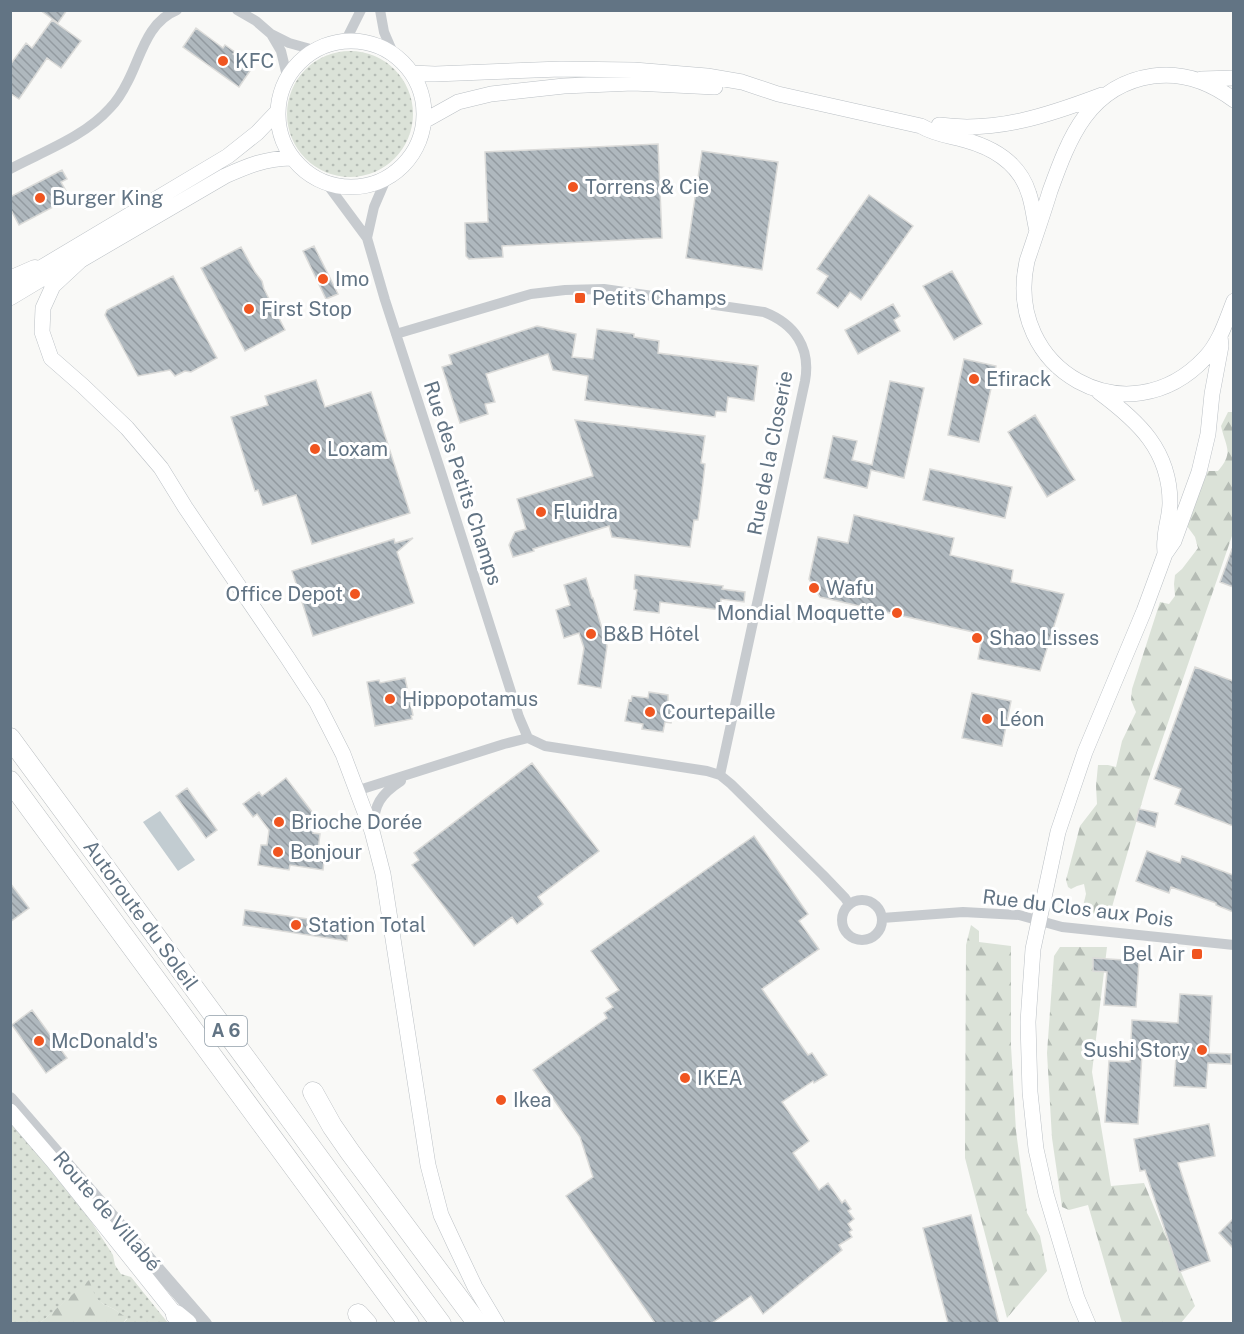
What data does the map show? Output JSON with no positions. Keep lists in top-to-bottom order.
{
  "streets": {
    "highway": ["Autoroute du Soleil", "A 6"],
    "main road": ["Route de Villabé"],
    "street": ["Rue de la Closerie", "Rue des Petits Champs", "Rue du Clos aux Pois"]
  },
  "crossings": [
    ["Rue de la Closerie", "Rue des Petits Champs"]
  ],
  "places": {
    "other": [
      "KFC",
      "Torrens & Cie",
      "Burger King",
      "Imo",
      "First Stop",
      "Efirack",
      "Loxam",
      "Fluidra",
      "Wafu",
      "Office Depot",
      "Mondial Moquette",
      "B&B Hôtel",
      "Shao Lisses",
      "Hippopotamus",
      "Courtepaille",
      "Léon",
      "Brioche Dorée",
      "Bonjour",
      "Station Total",
      "McDonald's",
      "Sushi Story",
      "IKEA",
      "Ikea"
    ],
    "transit": ["Petits Champs", "Bel Air"]
  }
}
